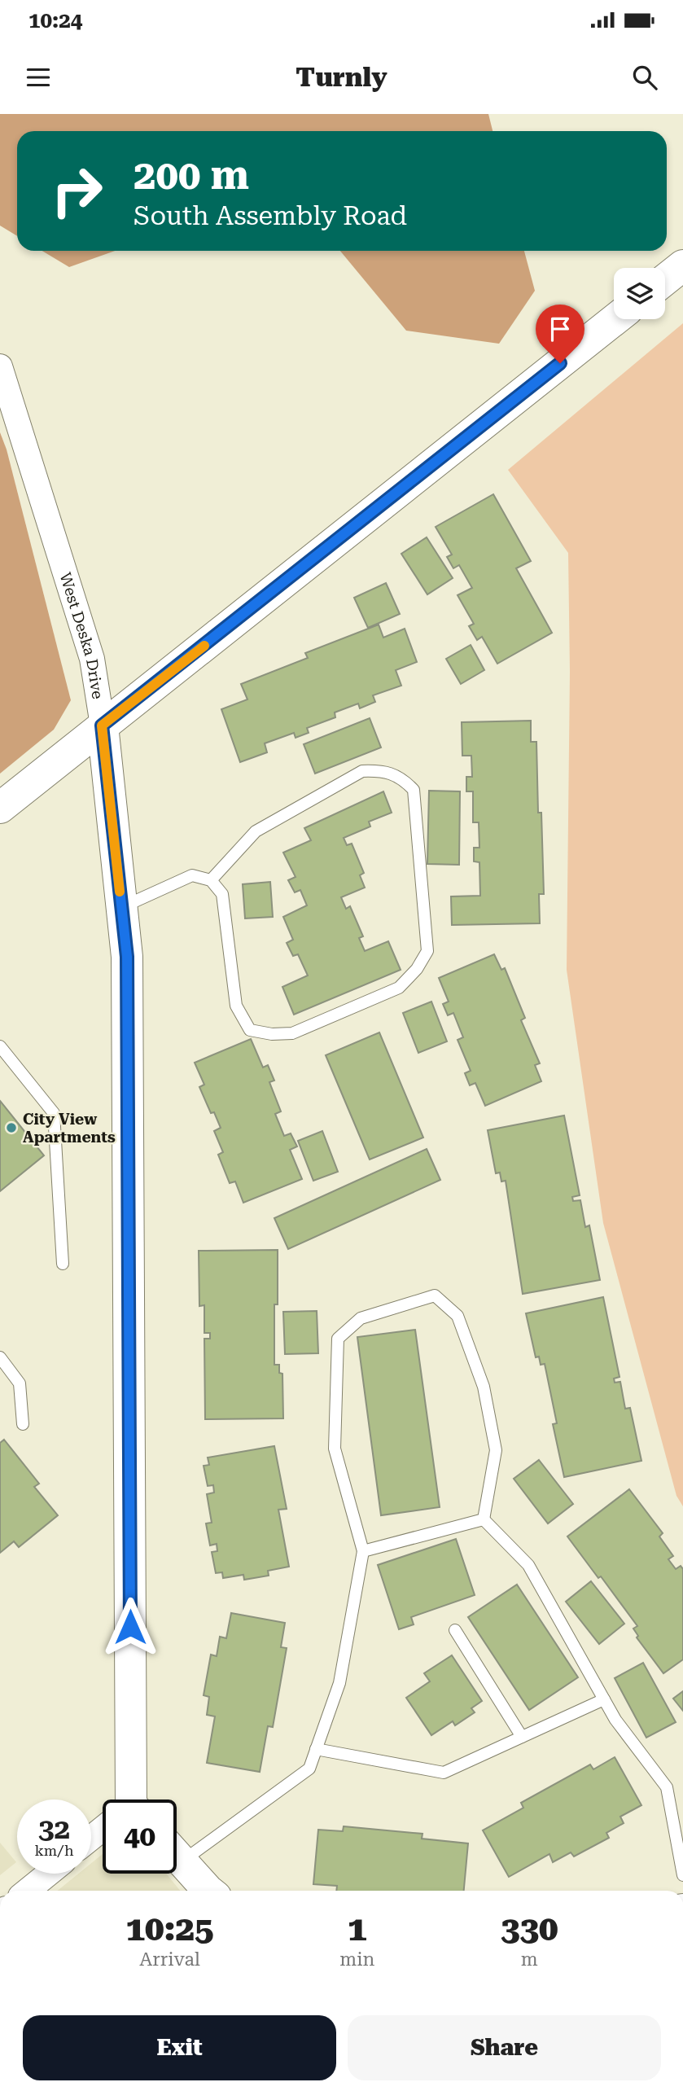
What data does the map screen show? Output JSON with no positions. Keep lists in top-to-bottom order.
{
  "streets": {
    "street": ["West Deska Drive"]
  },
  "places": ["City View Apartments"],
  "page": {
    "status": "10:24",
    "header": "Turnly",
    "turn": ["200 m", "South Assembly Road"],
    "speed": "32 km/h",
    "limit": "40",
    "eta": [
      "10:25",
      "Arrival",
      "1",
      "min",
      "330",
      "m"
    ],
    "buttons": ["Exit", "Share"]
  }
}
